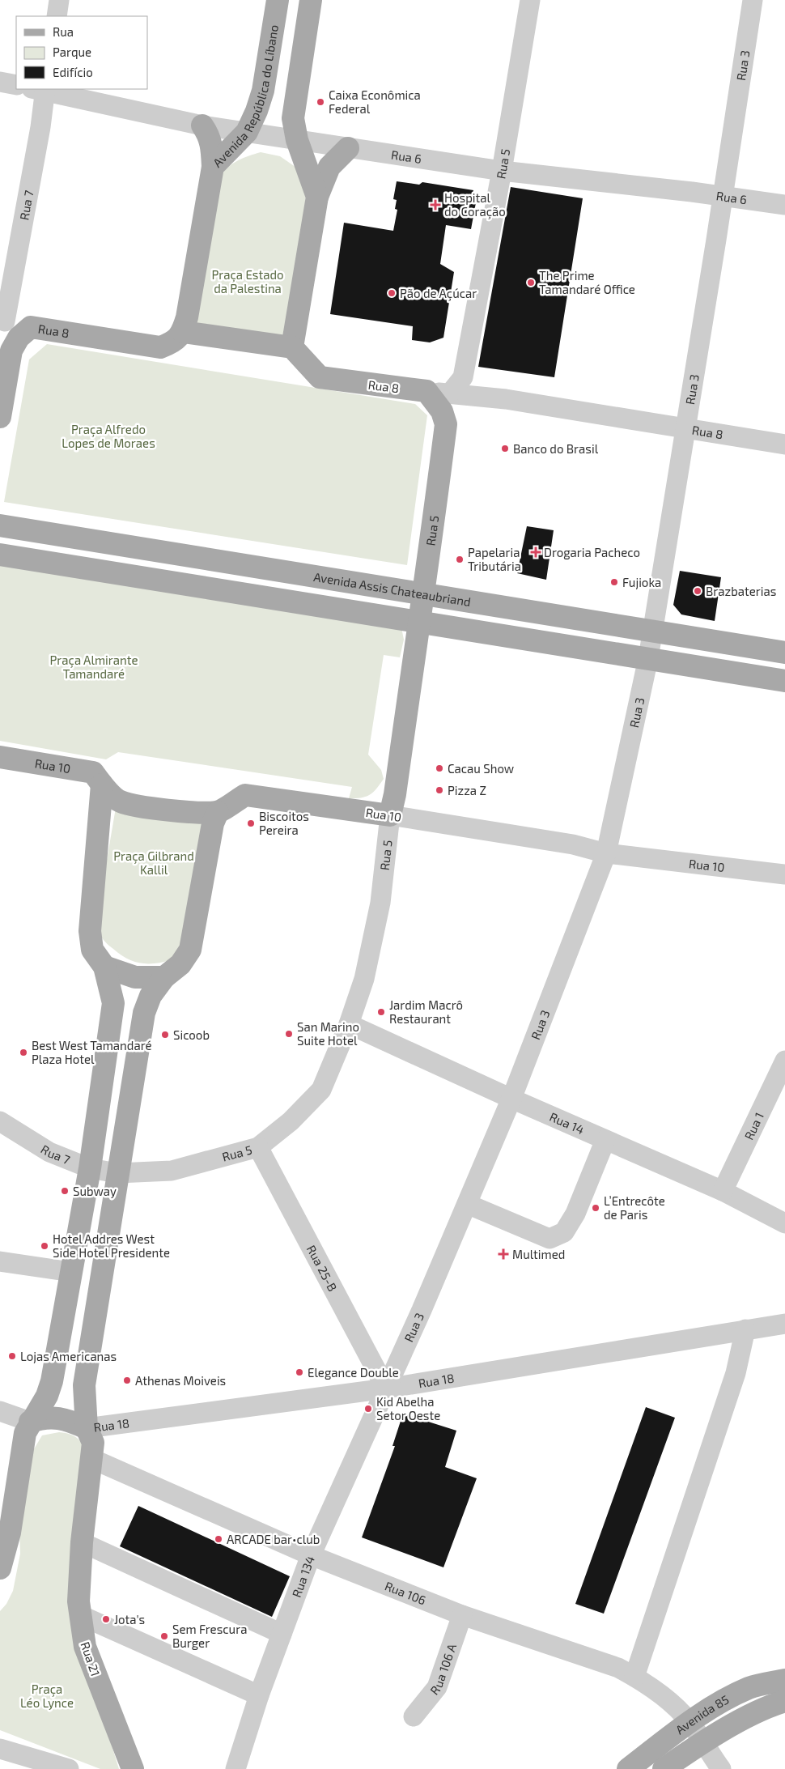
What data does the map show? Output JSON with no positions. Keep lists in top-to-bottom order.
{
  "streets": {
    "main road": [
      "Avenida República do Líbano",
      "Rua 5",
      "Rua 8",
      "Avenida Assis Chateaubriand",
      "Rua 10",
      "Rua 21",
      "Avenida 85"
    ],
    "street": [
      "Rua 3",
      "Rua 6",
      "Rua 7",
      "Rua 14",
      "Rua 1",
      "Rua 25-B",
      "Rua 18",
      "Rua 134",
      "Rua 106",
      "Rua 106 A"
    ]
  },
  "crossings": [
    ["Rua 3", "Rua 6"],
    ["Rua 3", "Rua 8"],
    ["Rua 3", "Avenida Assis Chateaubriand"],
    ["Rua 3", "Rua 10"],
    ["Rua 3", "Rua 14"],
    ["Rua 3", "Rua 25-B"],
    ["Rua 3", "Rua 18"],
    ["Rua 3", "Rua 134"],
    ["Avenida República do Líbano", "Rua 6"],
    ["Avenida República do Líbano", "Rua 8"],
    ["Rua 6", "Rua 5"],
    ["Rua 6", "Rua 7"],
    ["Rua 5", "Rua 7"],
    ["Rua 5", "Rua 8"],
    ["Rua 5", "Avenida Assis Chateaubriand"],
    ["Rua 5", "Rua 10"],
    ["Rua 5", "Rua 14"],
    ["Rua 5", "Rua 25-B"],
    ["Rua 7", "Rua 8"],
    ["Rua 14", "Rua 1"],
    ["Rua 25-B", "Rua 18"],
    ["Rua 25-B", "Rua 134"],
    ["Rua 18", "Rua 134"],
    ["Rua 134", "Rua 106"],
    ["Rua 106", "Rua 106 A"],
    ["Rua 106", "Avenida 85"]
  ],
  "parks": [
    "Praça Estado da Palestina",
    "Praça Alfredo Lopes de Moraes",
    "Praça Almirante Tamandaré",
    "Praça Gilbrand Kallil",
    "Praça Léo Lynce"
  ],
  "places": {
    "other": [
      "Caixa Econômica Federal",
      "The Prime Tamandaré Office",
      "Pão de Açúcar",
      "Banco do Brasil",
      "Papelaria Tributária",
      "Fujioka",
      "Brazbaterias",
      "Cacau Show",
      "Pizza Z",
      "Biscoitos Pereira",
      "Jardim Macrô Restaurant",
      "San Marino Suite Hotel",
      "Sicoob",
      "Best West Tamandaré Plaza Hotel",
      "Subway",
      "L’Entrecôte de Paris",
      "Hotel Addres West Side Hotel Presidente",
      "Lojas Americanas",
      "Elegance Double",
      "Athenas Moiveis",
      "Kid Abelha Setor Oeste",
      "ARCADE bar•club",
      "Jota's",
      "Sem Frescura Burger"
    ],
    "health": ["Hospital do Coração", "Drogaria Pacheco", "Multimed"]
  },
  "legend": ["Rua", "Parque", "Edifício"]
}
